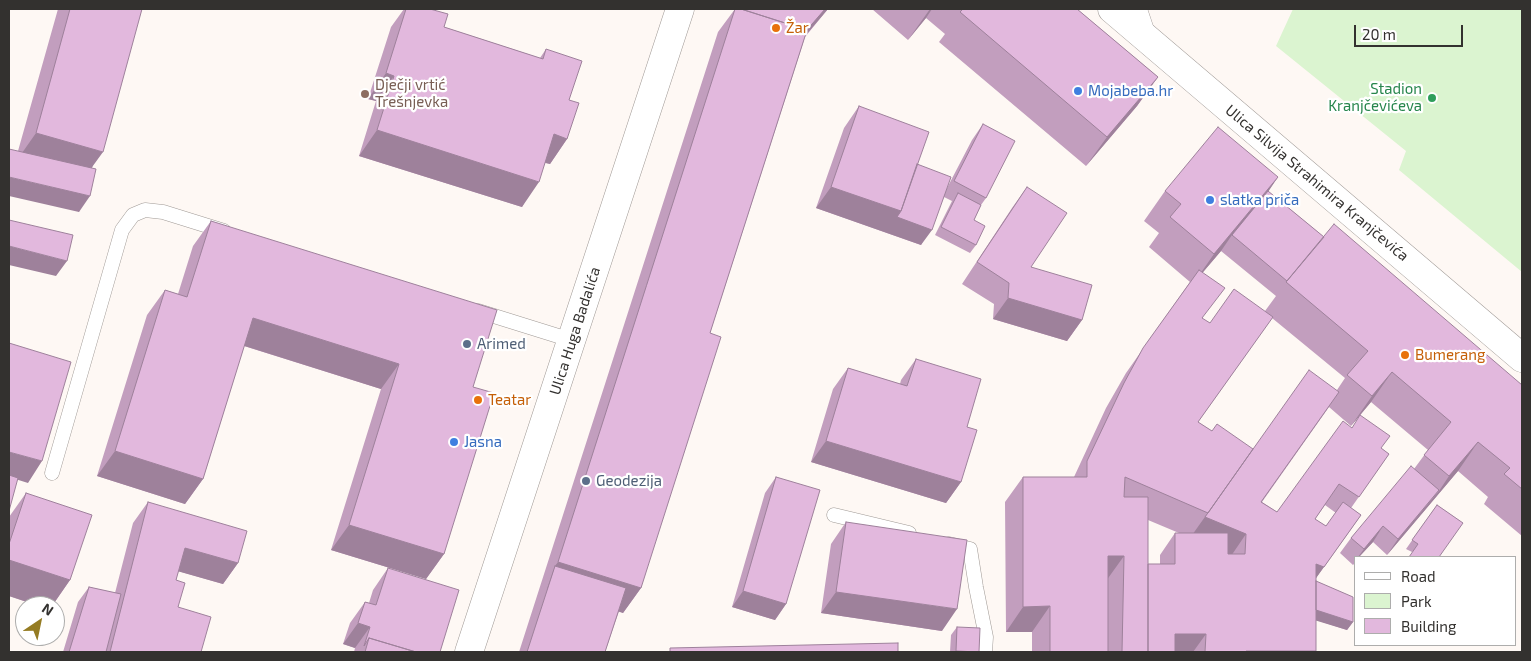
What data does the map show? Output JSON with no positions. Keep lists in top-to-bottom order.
{
  "streets": {
    "street": ["Ulica Silvija Strahimira Kranjčevića", "Ulica Huga Badalića"]
  },
  "places": [
    "Žar",
    "Mojabeba.hr",
    "Dječji vrtić Trešnjevka",
    "Stadion Kranjčevićeva",
    "slatka priča",
    "Arimed",
    "Bumerang",
    "Teatar",
    "Jasna",
    "Geodezija"
  ],
  "legend": ["Road", "Park", "Building"],
  "scale_bar": "20 m",
  "north": "top right"
}
